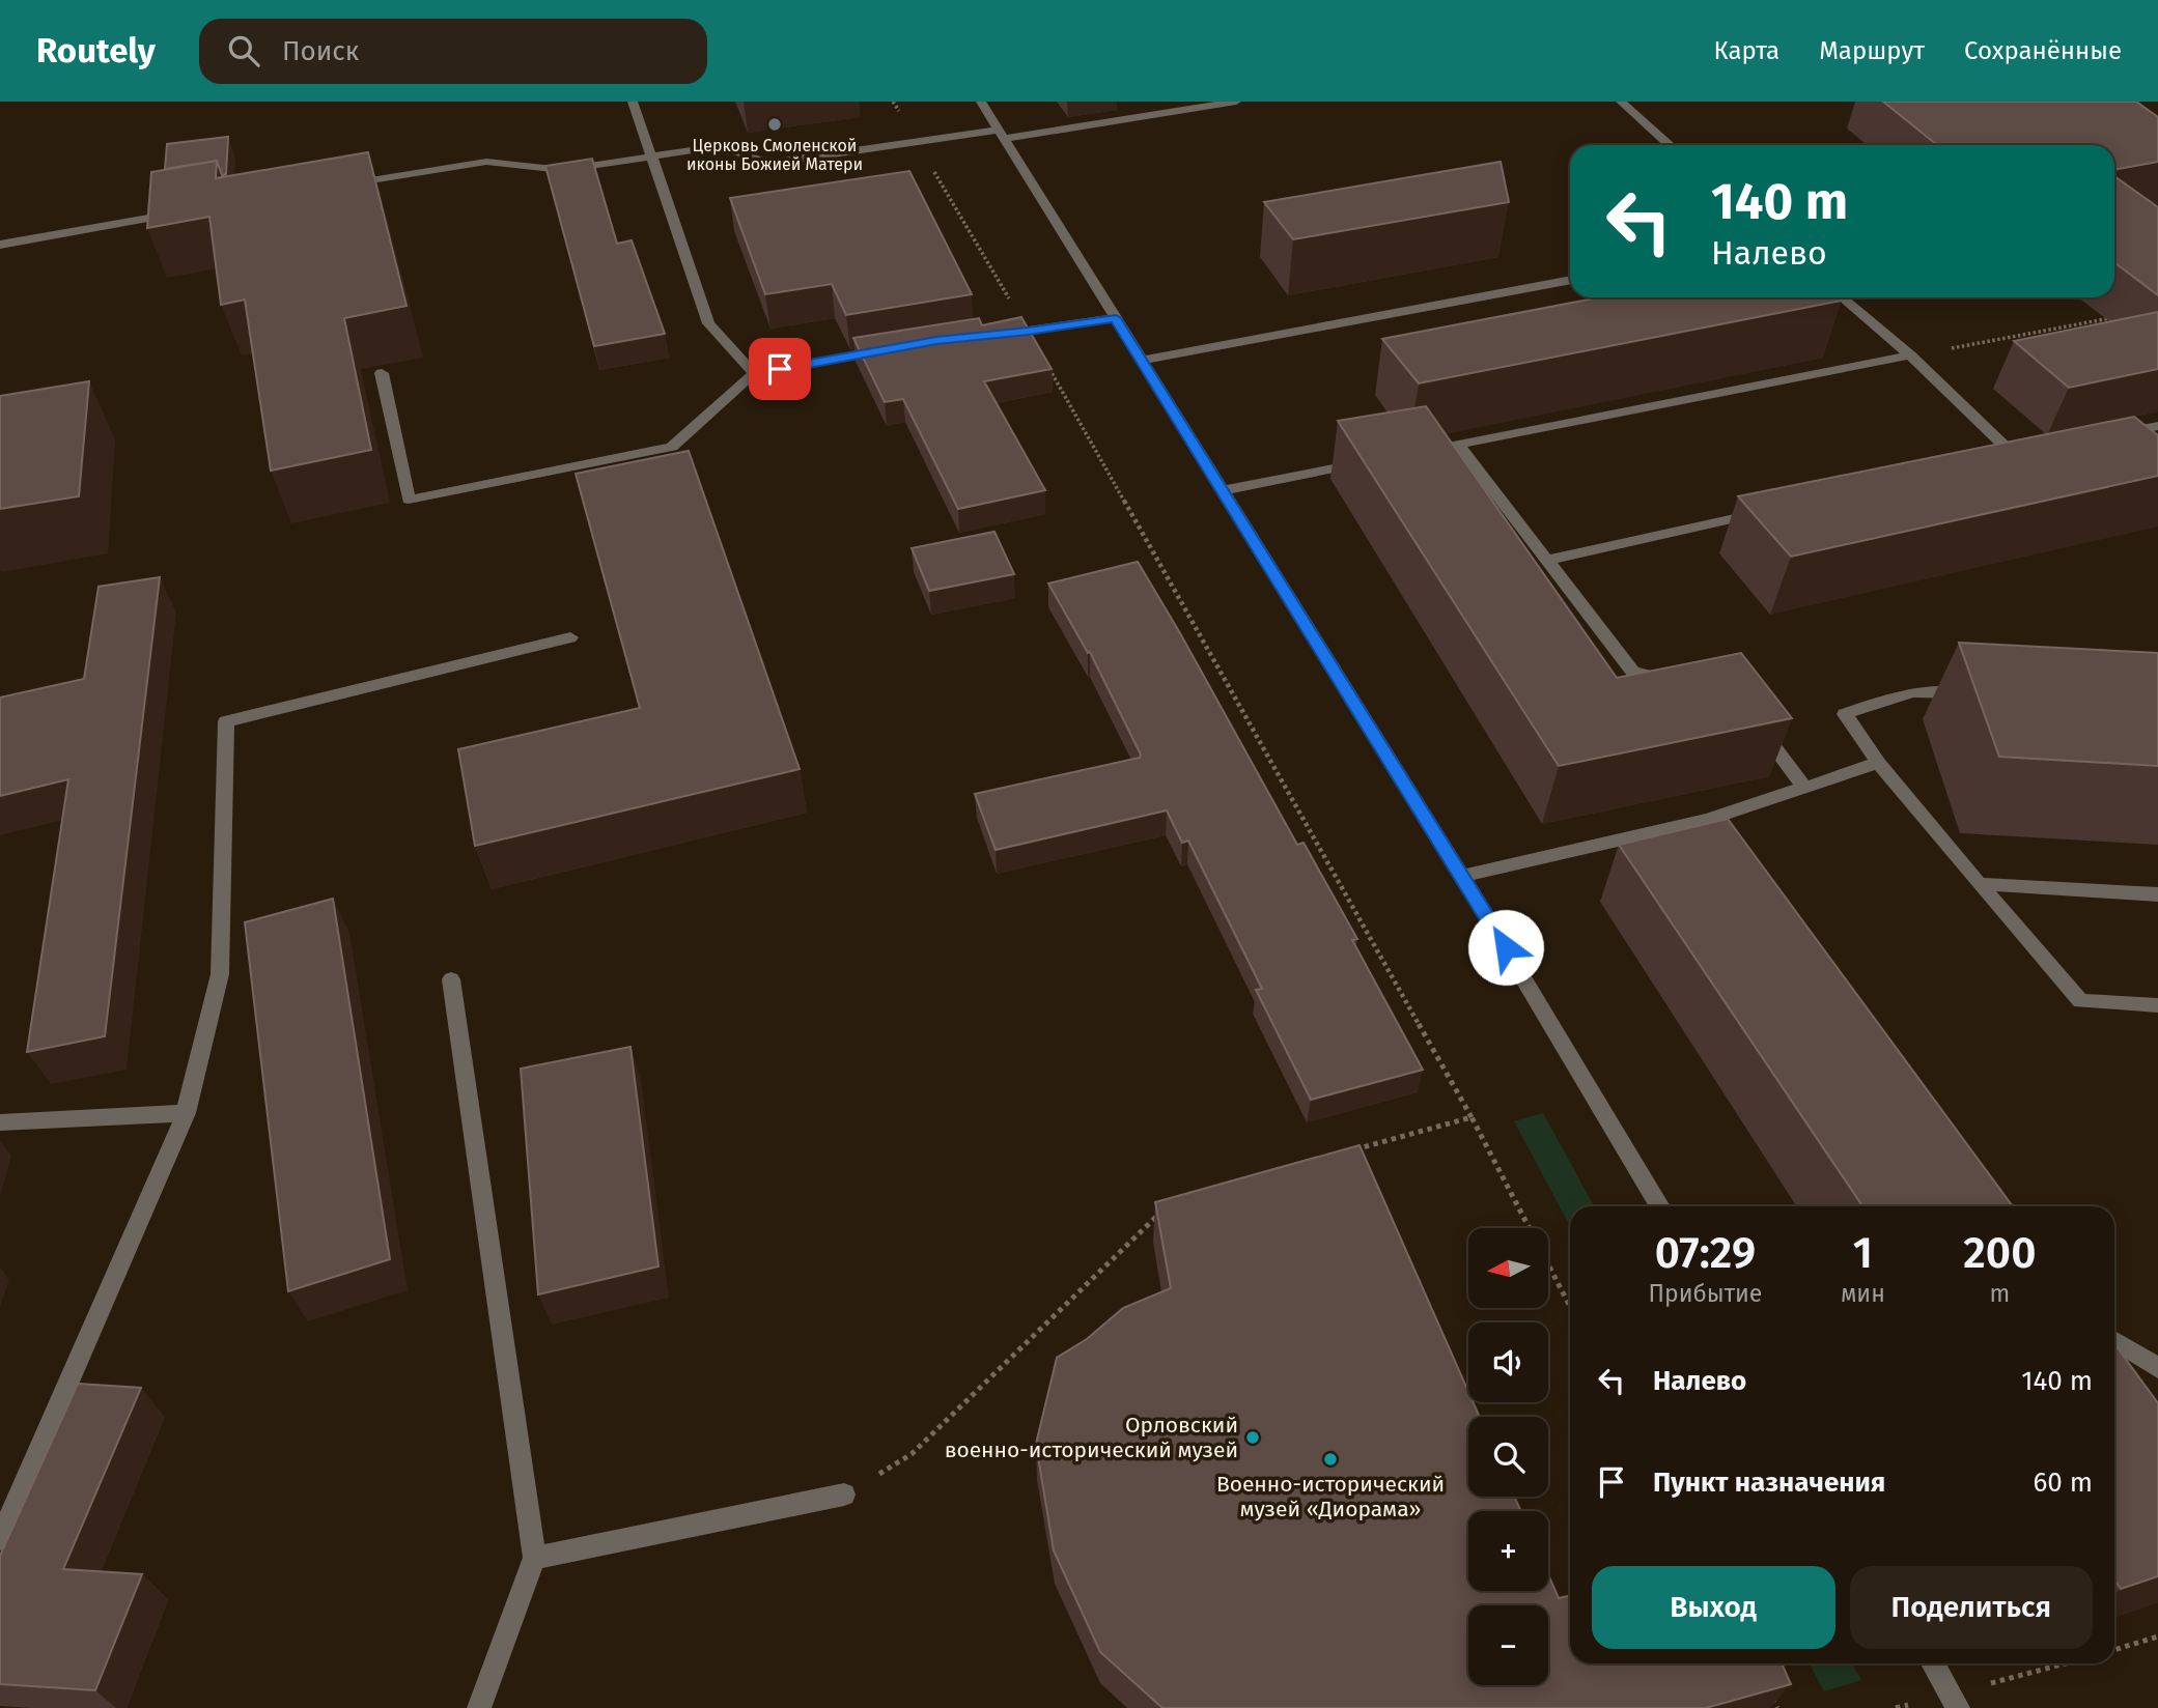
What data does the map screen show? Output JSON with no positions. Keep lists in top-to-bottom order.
{
  "places": ["Церковь Смоленской иконы Божией Матери", "Орловский военно-исторический музей", "Военно-исторический музей «Диорама»"],
  "north": "left",
  "page": {
    "header": "Routely",
    "search": "Поиск",
    "nav": ["Карта", "Маршрут", "Сохранённые"],
    "turn": ["140 m", "Налево"],
    "eta": [
      "07:29",
      "Прибытие",
      "1",
      "мин",
      "200",
      "m"
    ],
    "map_buttons": ["+", "−"],
    "list": [
      {
        "name": "Налево",
        "value": "140 m"
      },
      {
        "name": "Пункт назначения",
        "value": "60 m"
      }
    ],
    "buttons": ["Выход", "Поделиться"]
  }
}
